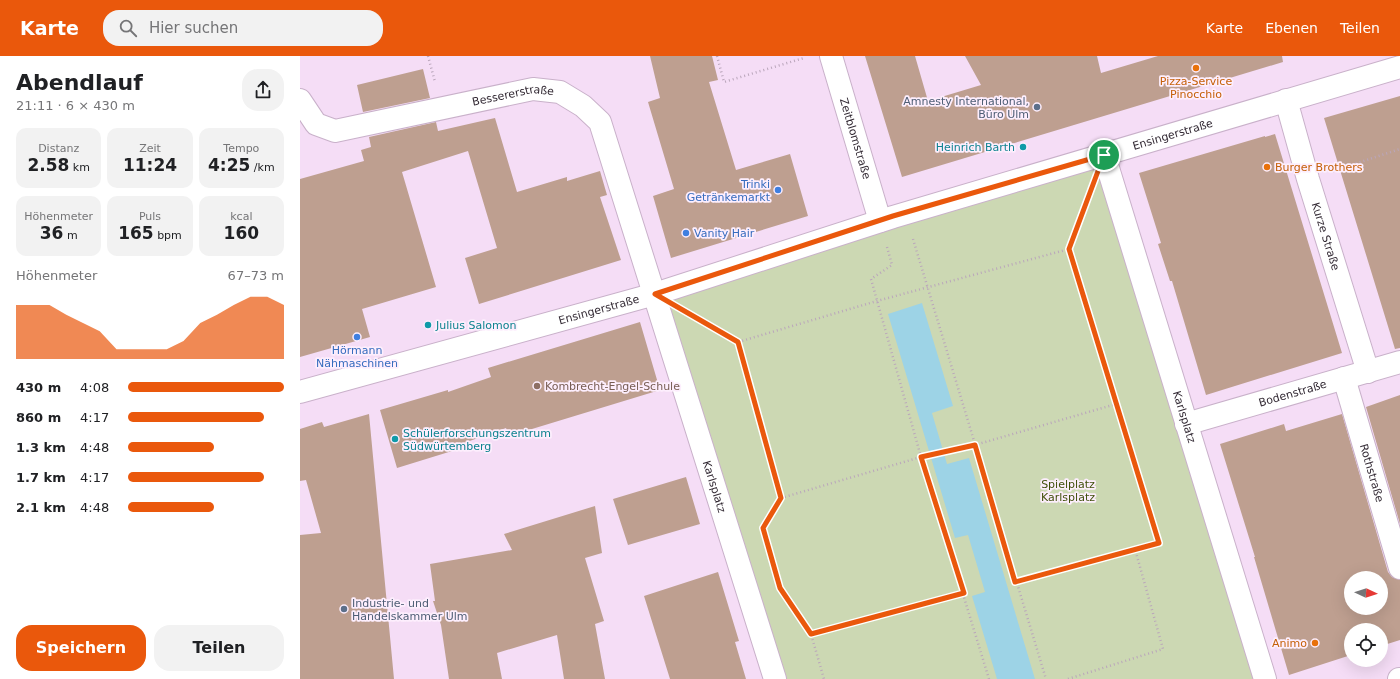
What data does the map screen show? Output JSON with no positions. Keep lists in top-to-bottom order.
{
  "streets": {
    "street": [
      "Bessererstraße",
      "Ensingerstraße",
      "Zeitblomstraße",
      "Kurze Straße",
      "Bodenstraße",
      "Karlsplatz",
      "Rothstraße"
    ]
  },
  "crossings": [
    ["Bessererstraße", "Ensingerstraße"],
    ["Bessererstraße", "Karlsplatz"],
    ["Ensingerstraße", "Zeitblomstraße"],
    ["Ensingerstraße", "Kurze Straße"],
    ["Ensingerstraße", "Karlsplatz"],
    ["Kurze Straße", "Bodenstraße"],
    ["Bodenstraße", "Karlsplatz"],
    ["Bodenstraße", "Rothstraße"]
  ],
  "parks": ["Spielplatz Karlsplatz"],
  "places": [
    "Pizza-Service Pinocchio",
    "Amnesty International, Büro Ulm",
    "Heinrich Barth",
    "Burger Brothers",
    "Trinki Getränkemarkt",
    "Vanity Hair",
    "Julius Salomon",
    "Hörmann Nähmaschinen",
    "Kombrecht-Engel-Schule",
    "Schülerforschungszentrum Südwürtemberg",
    "Industrie- und Handelskammer Ulm",
    "Animo"
  ],
  "north": "right",
  "page": {
    "header": "Karte",
    "search": "Hier suchen",
    "nav": ["Karte", "Ebenen", "Teilen"],
    "heading": ["Abendlauf", "21:11 · 6 × 430 m"],
    "stats": [
      ["Distanz", "2.58 km"],
      ["Zeit", "11:24"],
      ["Tempo", "4:25 /km"],
      ["Höhenmeter", "36 m"],
      ["Puls", "165 bpm"],
      ["kcal", "160"]
    ],
    "chart": ["Höhenmeter", "67–73 m"],
    "list": [
      {
        "name": "430 m",
        "note": "4:08"
      },
      {
        "name": "860 m",
        "note": "4:17"
      },
      {
        "name": "1.3 km",
        "note": "4:48"
      },
      {
        "name": "1.7 km",
        "note": "4:17"
      },
      {
        "name": "2.1 km",
        "note": "4:48"
      }
    ],
    "buttons": ["Speichern", "Teilen"]
  }
}
